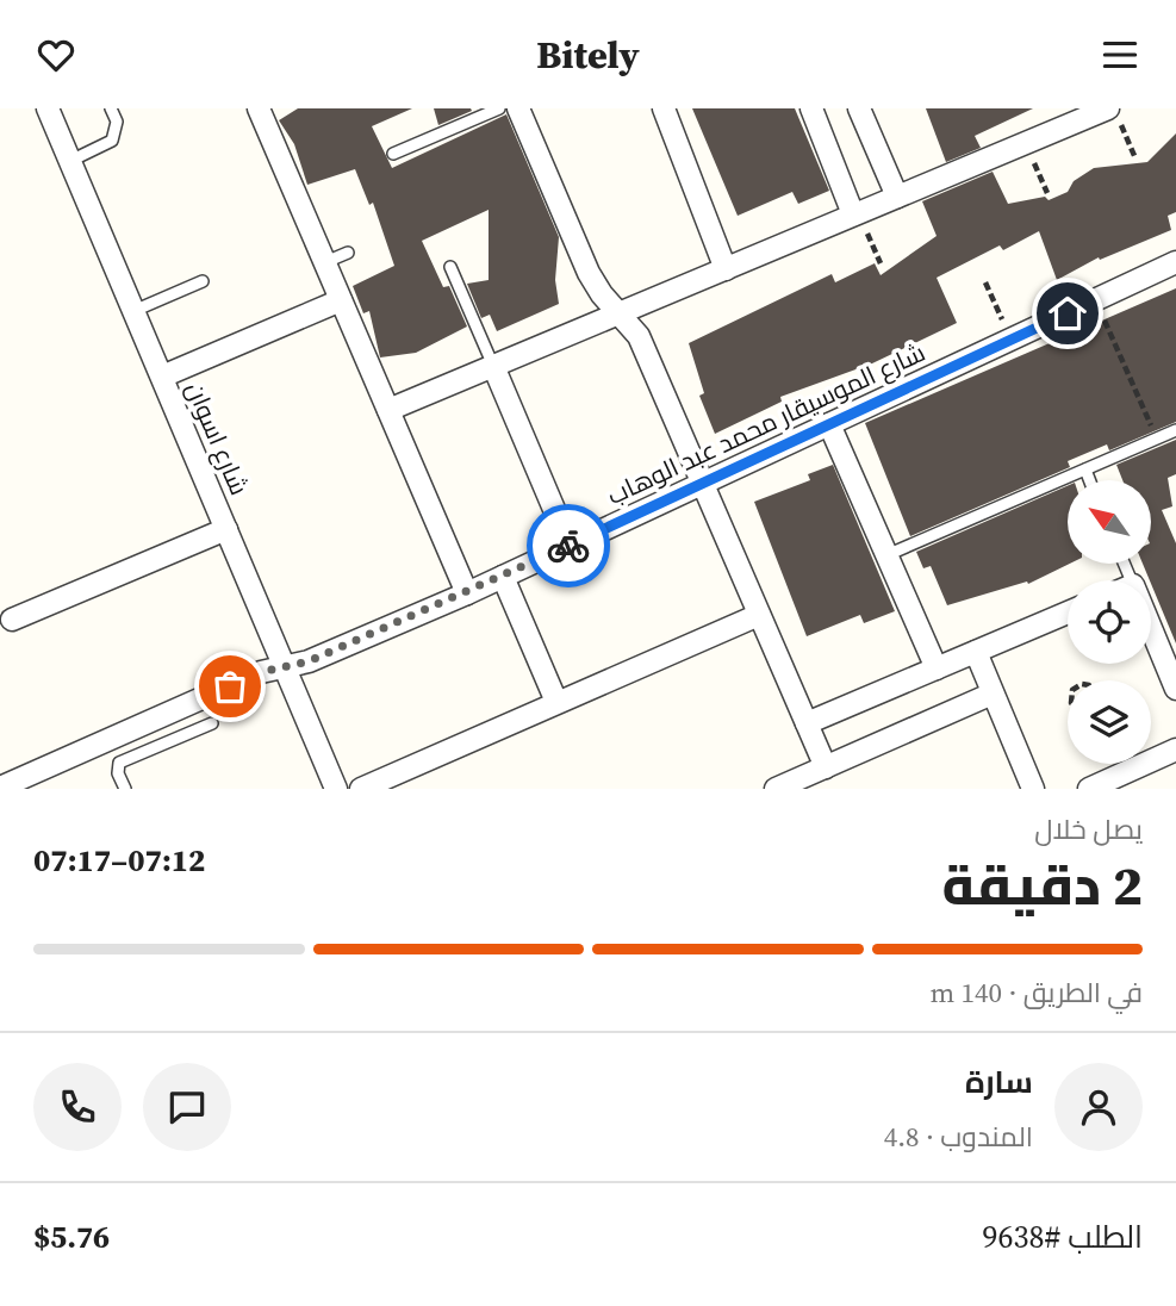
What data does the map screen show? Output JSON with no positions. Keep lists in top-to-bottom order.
{
  "streets": {
    "street": ["شارع الموسيقار محمد عبد الوهاب", "شارع اسوان"]
  },
  "crossings": [
    ["شارع الموسيقار محمد عبد الوهاب", "شارع اسوان"]
  ],
  "north": "top left",
  "page": {
    "header": "Bitely",
    "heading": ["2 دقيقة", "يصل خلال", "07:12–07:17"],
    "panel": [
      "سارة",
      "المندوب · 4.8",
      "الطلب #9638",
      "$5.76"
    ],
    "bar": "في الطريق · 140 m"
  }
}
